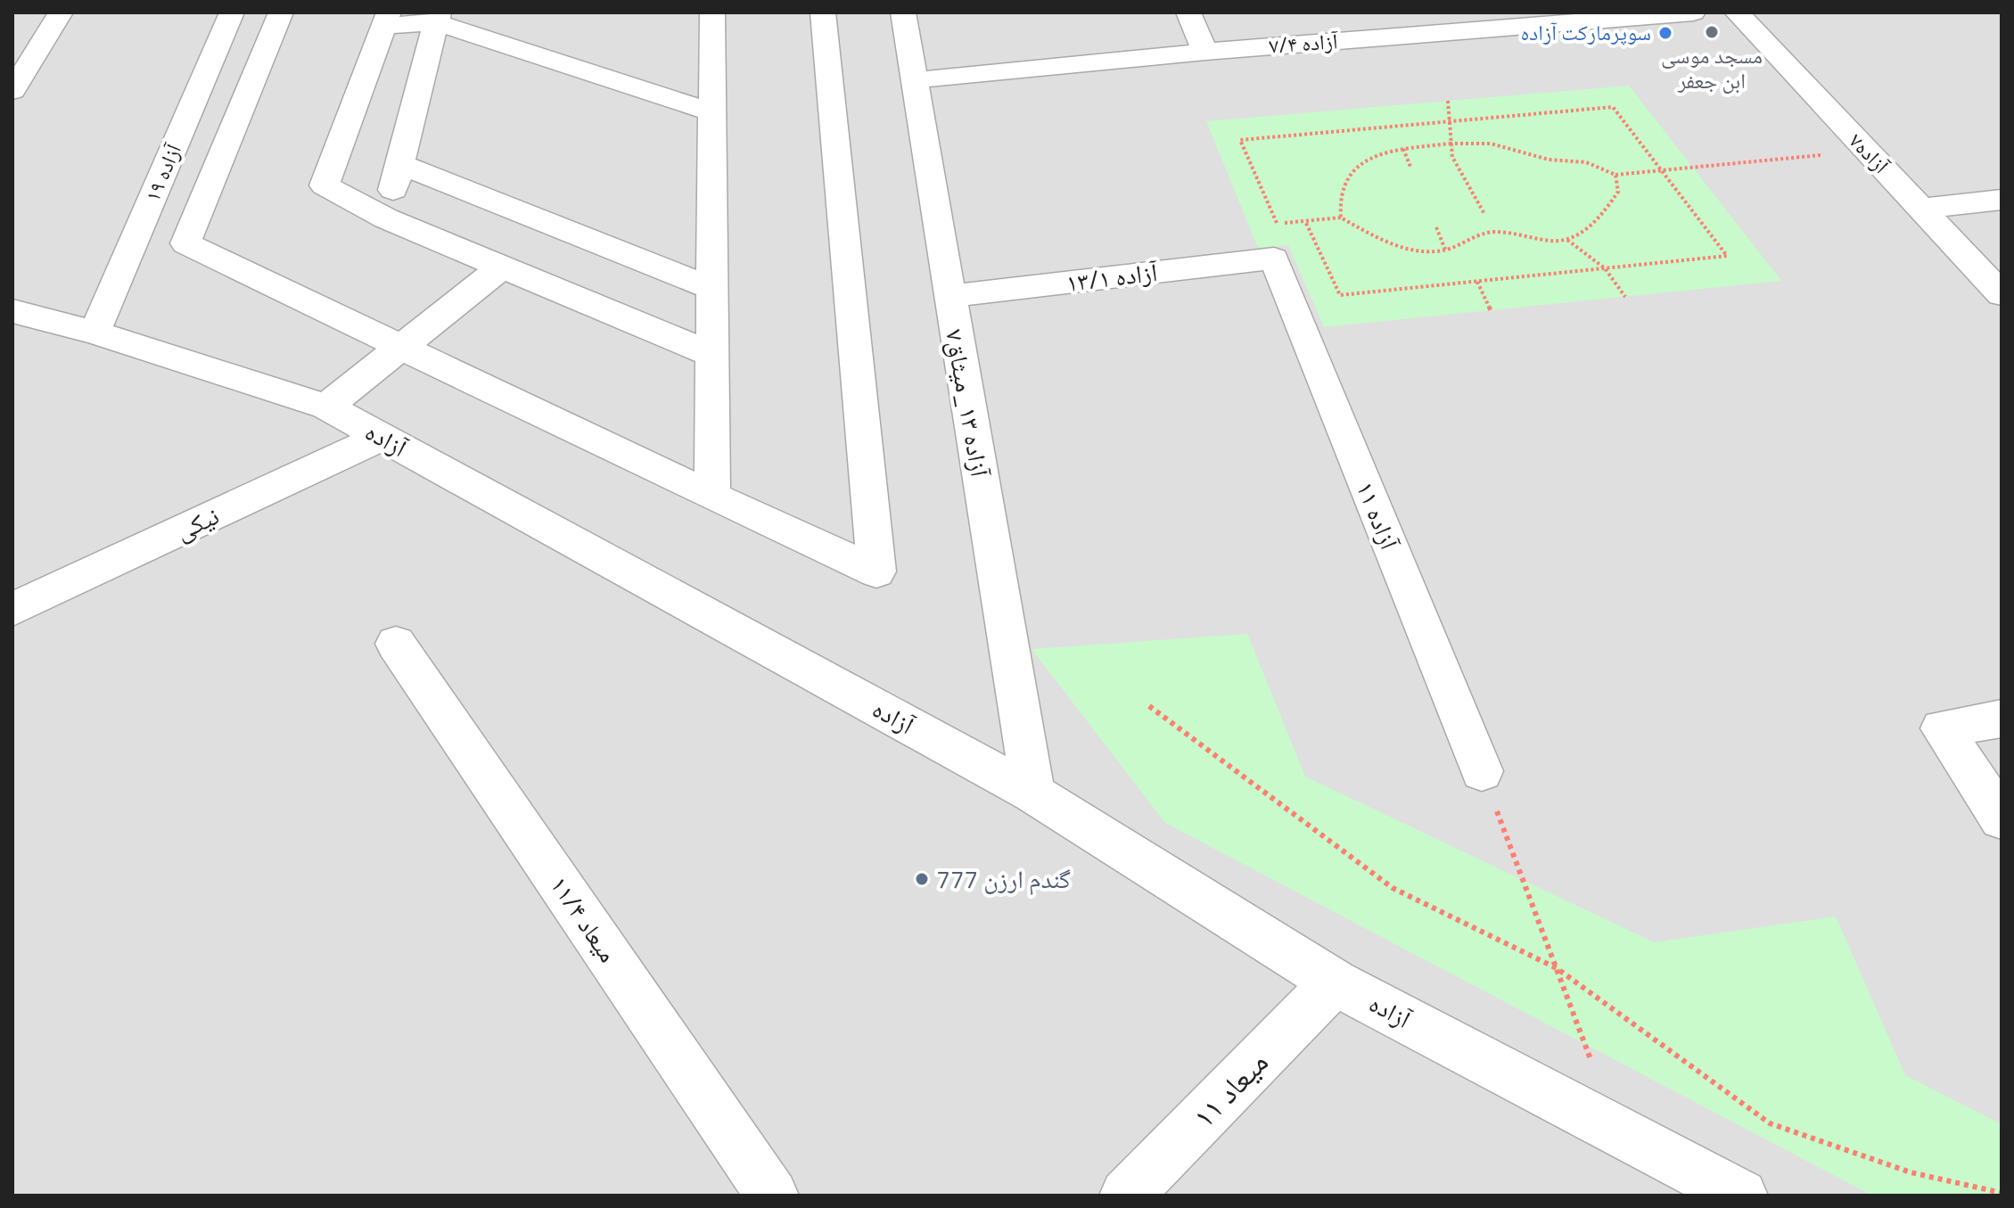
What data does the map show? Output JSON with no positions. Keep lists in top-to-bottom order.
{
  "streets": {
    "street": [
      "آزاده ۷/۴",
      "آزاده۷",
      "آزاده ۱۹",
      "آزاده ۱۳/۱",
      "آزاده ۱۳_میثاق۷",
      "آزاده",
      "آزاده ۱۱",
      "نیکی",
      "میعاد ۱۱/۴",
      "میعاد ۱۱"
    ]
  },
  "crossings": [
    ["آزاده ۷/۴", "آزاده ۱۳_میثاق۷"],
    ["آزاده ۱۹", "آزاده"],
    ["آزاده ۱۳/۱", "آزاده ۱۳_میثاق۷"],
    ["آزاده ۱۳/۱", "آزاده ۱۱"],
    ["آزاده ۱۳_میثاق۷", "آزاده"],
    ["آزاده", "نیکی"],
    ["آزاده", "میعاد ۱۱"]
  ],
  "places": ["مسجد موسی ابن جعفر", "سوپرمارکت آزاده", "گندم ارزن 777"]
}
